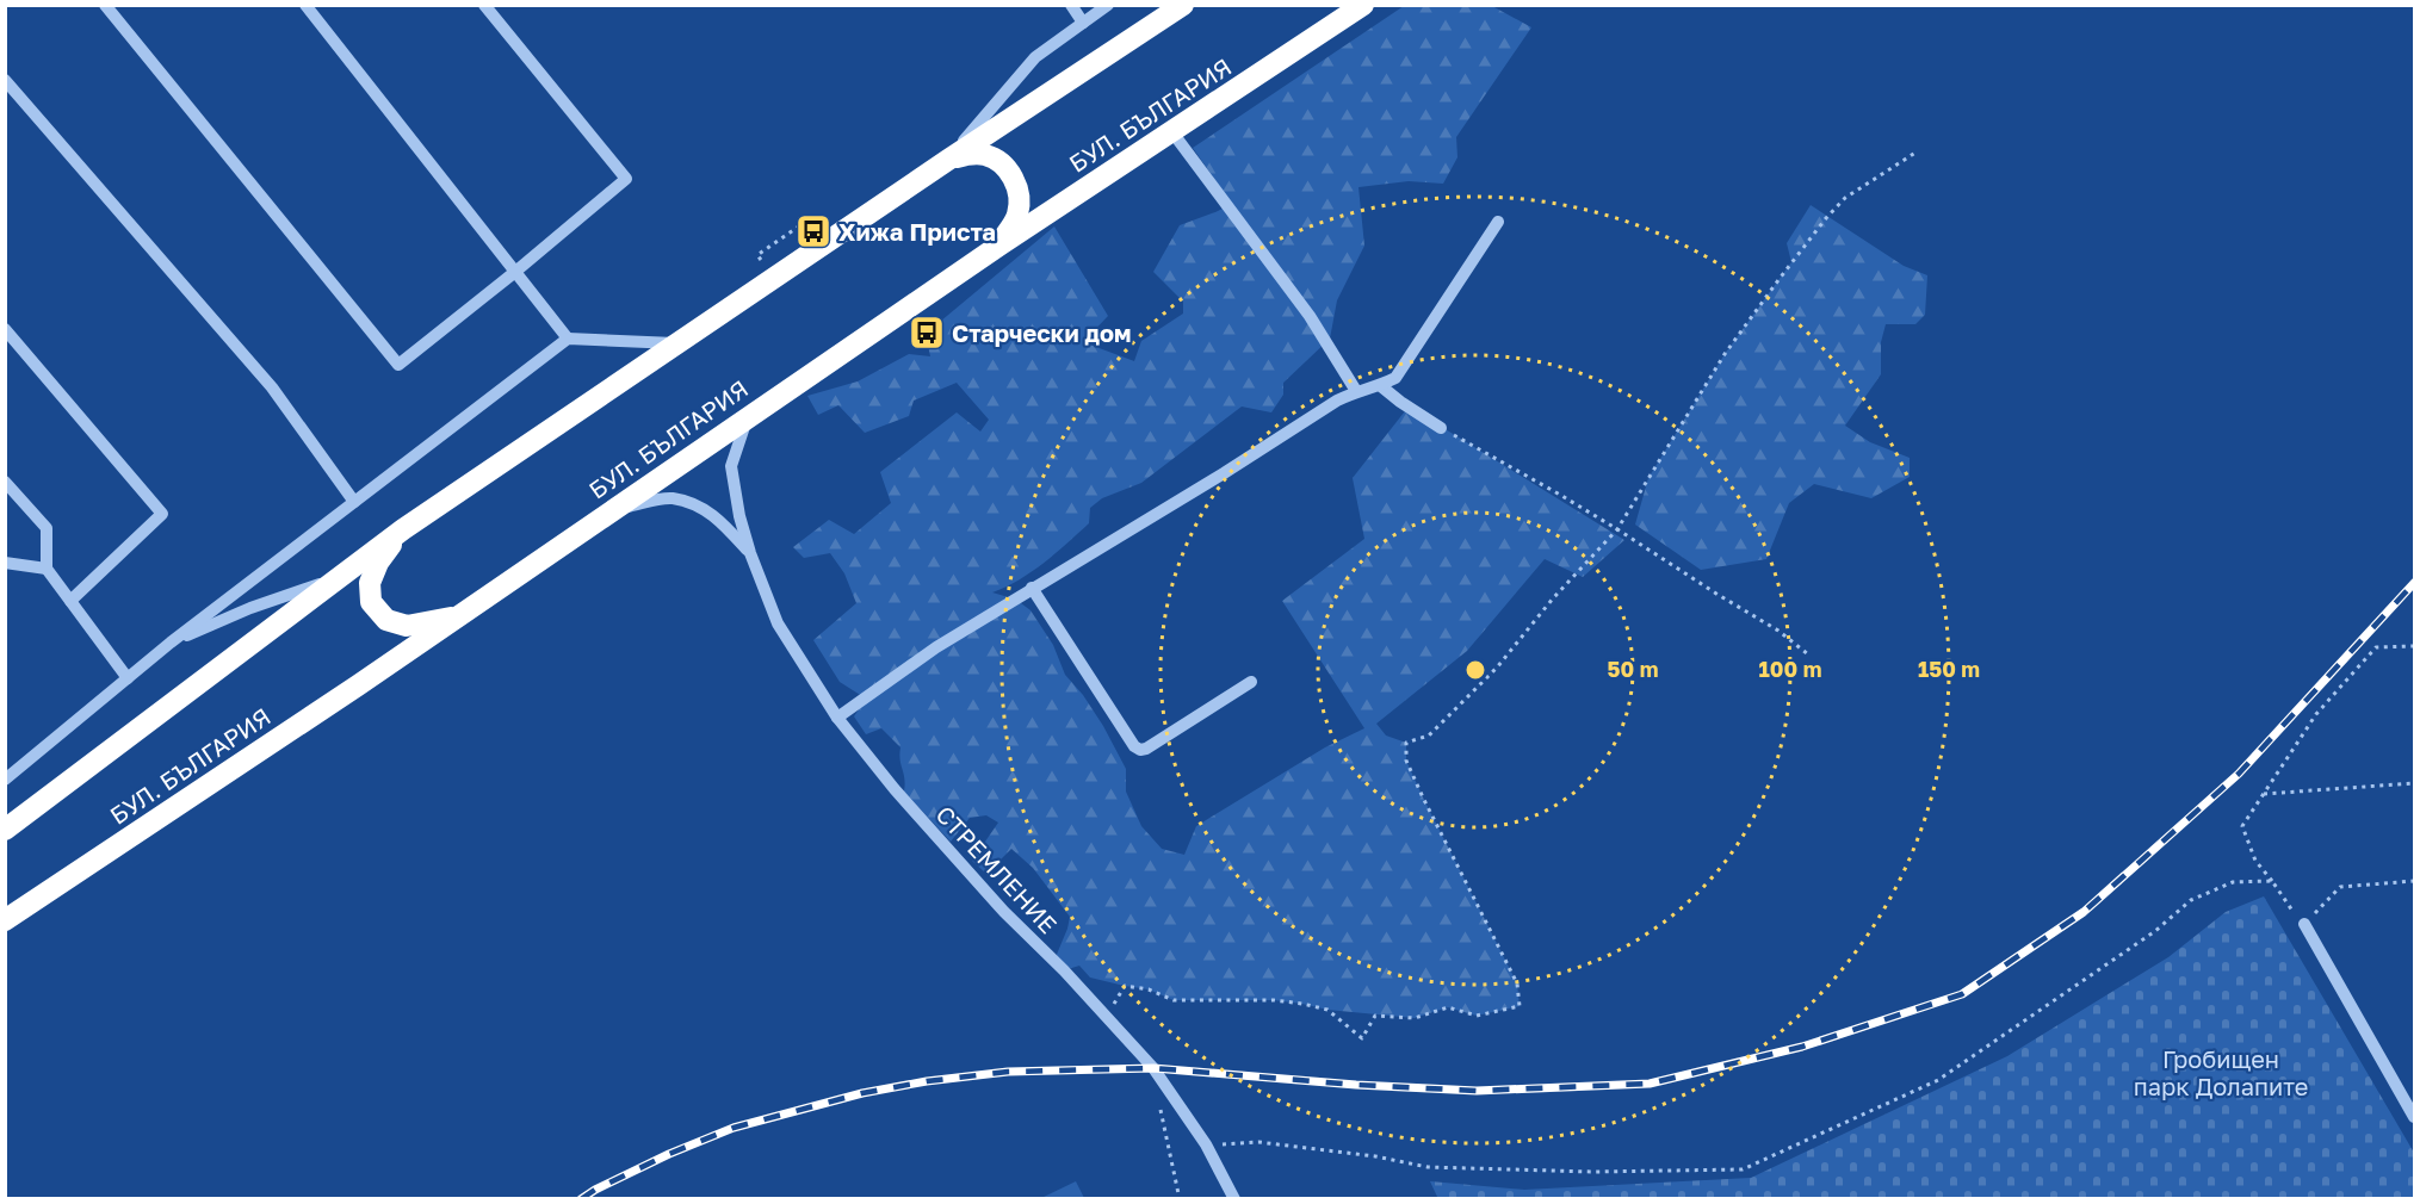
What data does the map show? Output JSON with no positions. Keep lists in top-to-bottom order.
{
  "streets": {
    "highway": ["БУЛ. БЪЛГАРИЯ"],
    "street": ["СТРЕМЛЕНИЕ"]
  },
  "crossings": [
    ["БУЛ. БЪЛГАРИЯ", "СТРЕМЛЕНИЕ"]
  ],
  "parks": ["Гробищен парк Долапите"],
  "places": {
    "bus stop": ["Хижа Приста", "Старчески дом"]
  },
  "rings": ["50 m", "100 m", "150 m"]
}
